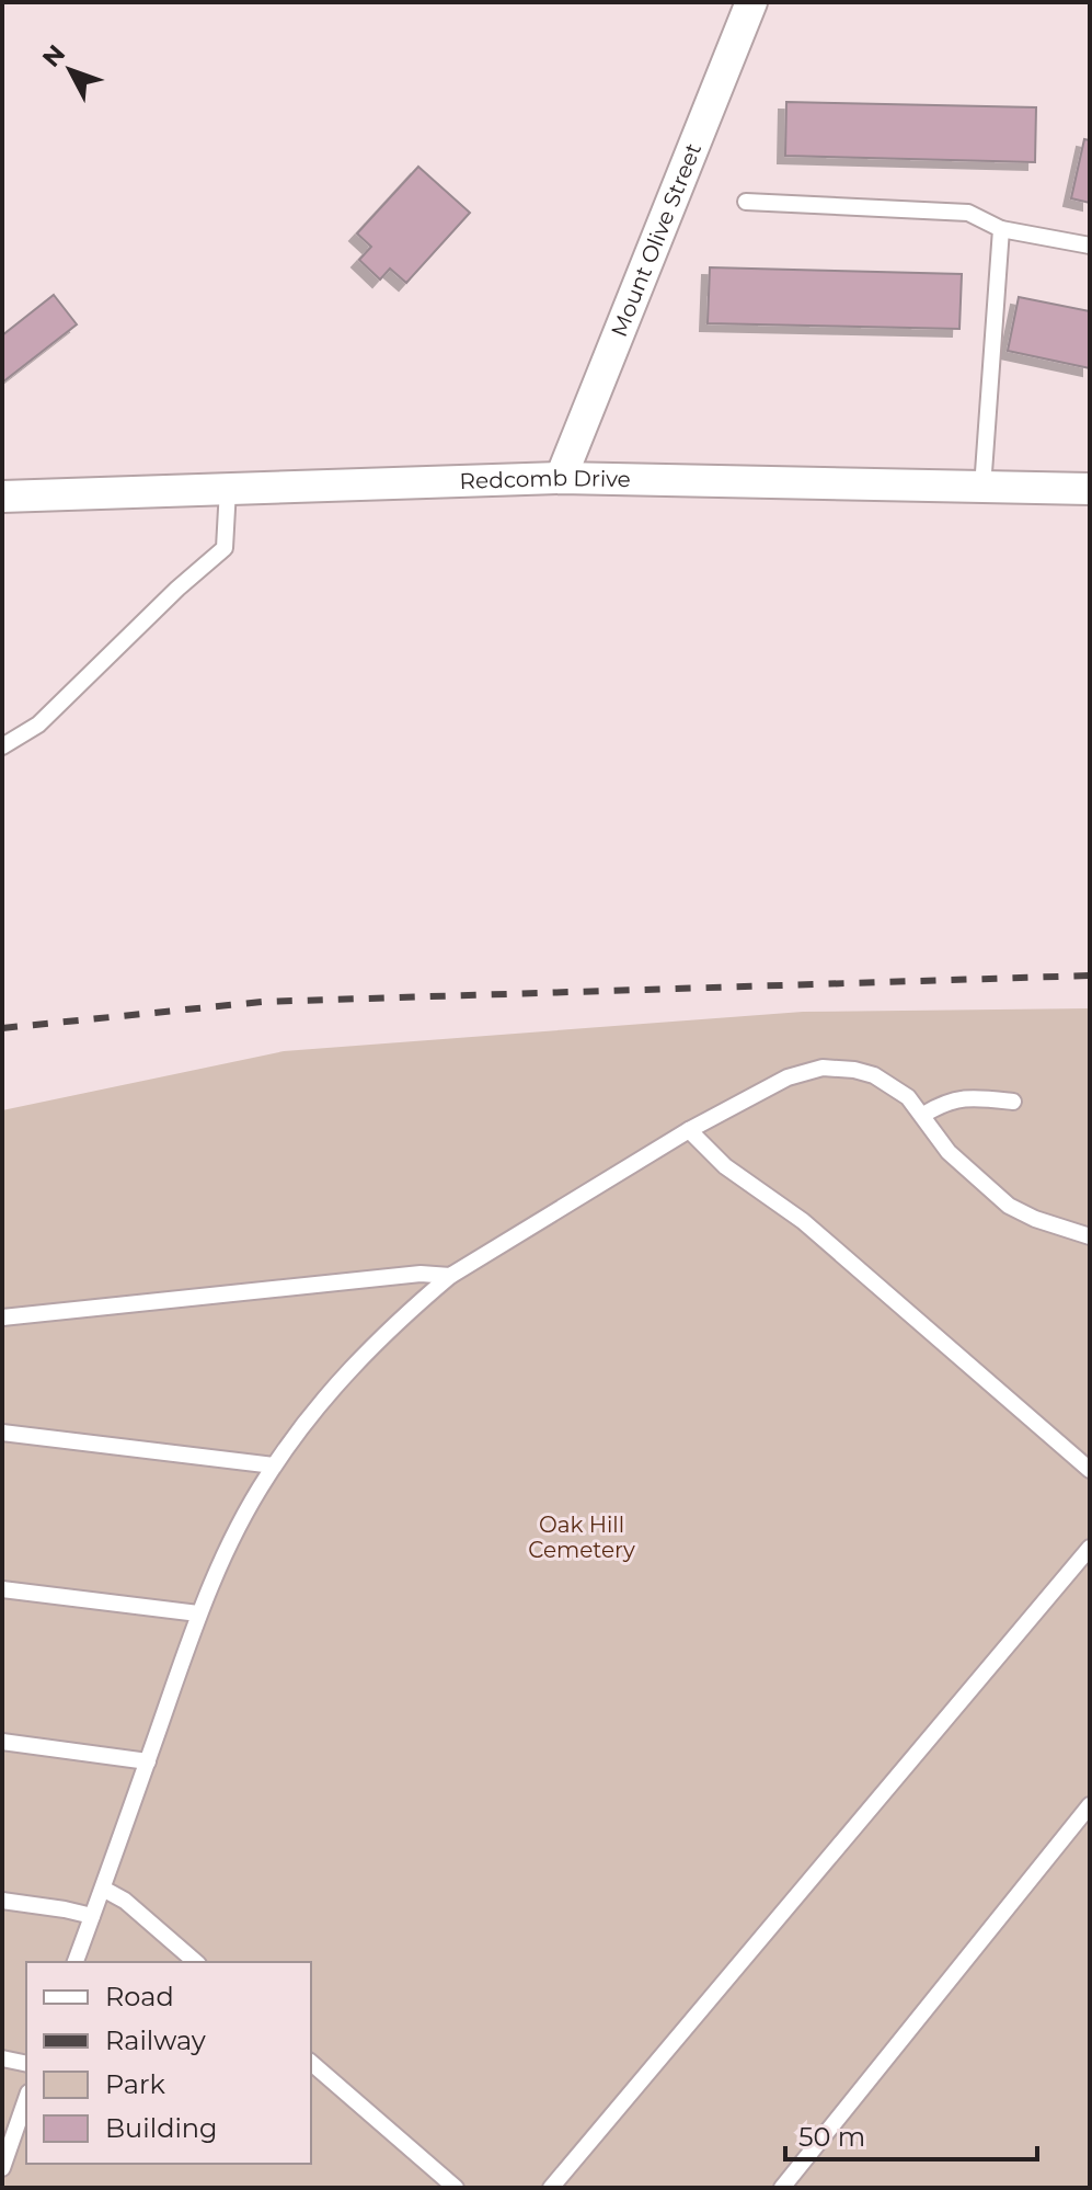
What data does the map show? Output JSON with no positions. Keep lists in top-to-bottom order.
{
  "streets": {
    "street": ["Mount Olive Street", "Redcomb Drive"]
  },
  "crossings": [
    ["Mount Olive Street", "Redcomb Drive"]
  ],
  "parks": ["Oak Hill Cemetery"],
  "legend": [
    "Road",
    "Railway",
    "Park",
    "Building"
  ],
  "scale_bar": "50 m",
  "north": "top left"
}
